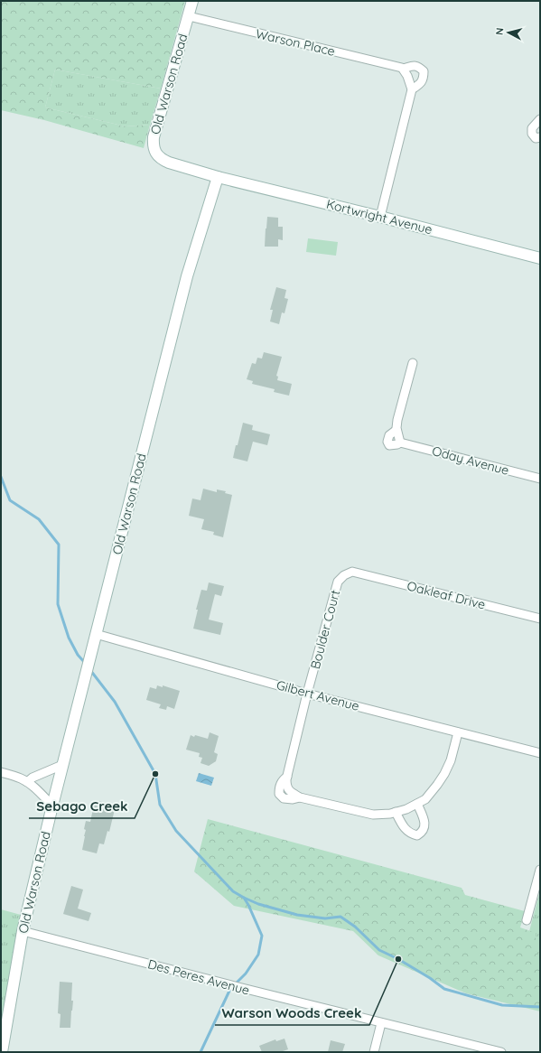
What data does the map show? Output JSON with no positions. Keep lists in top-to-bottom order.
{
  "streets": {
    "street": [
      "Warson Place",
      "Old Warson Road",
      "Kortwright Avenue",
      "Oday Avenue",
      "Oakleaf Drive",
      "Boulder Court",
      "Gilbert Avenue",
      "Des Peres Avenue"
    ]
  },
  "crossings": [
    ["Warson Place", "Old Warson Road"],
    ["Warson Place", "Kortwright Avenue"],
    ["Old Warson Road", "Kortwright Avenue"],
    ["Old Warson Road", "Gilbert Avenue"],
    ["Old Warson Road", "Des Peres Avenue"],
    ["Oakleaf Drive", "Boulder Court"],
    ["Boulder Court", "Gilbert Avenue"]
  ],
  "places": ["Sebago Creek", "Warson Woods Creek"],
  "north": "left"
}
